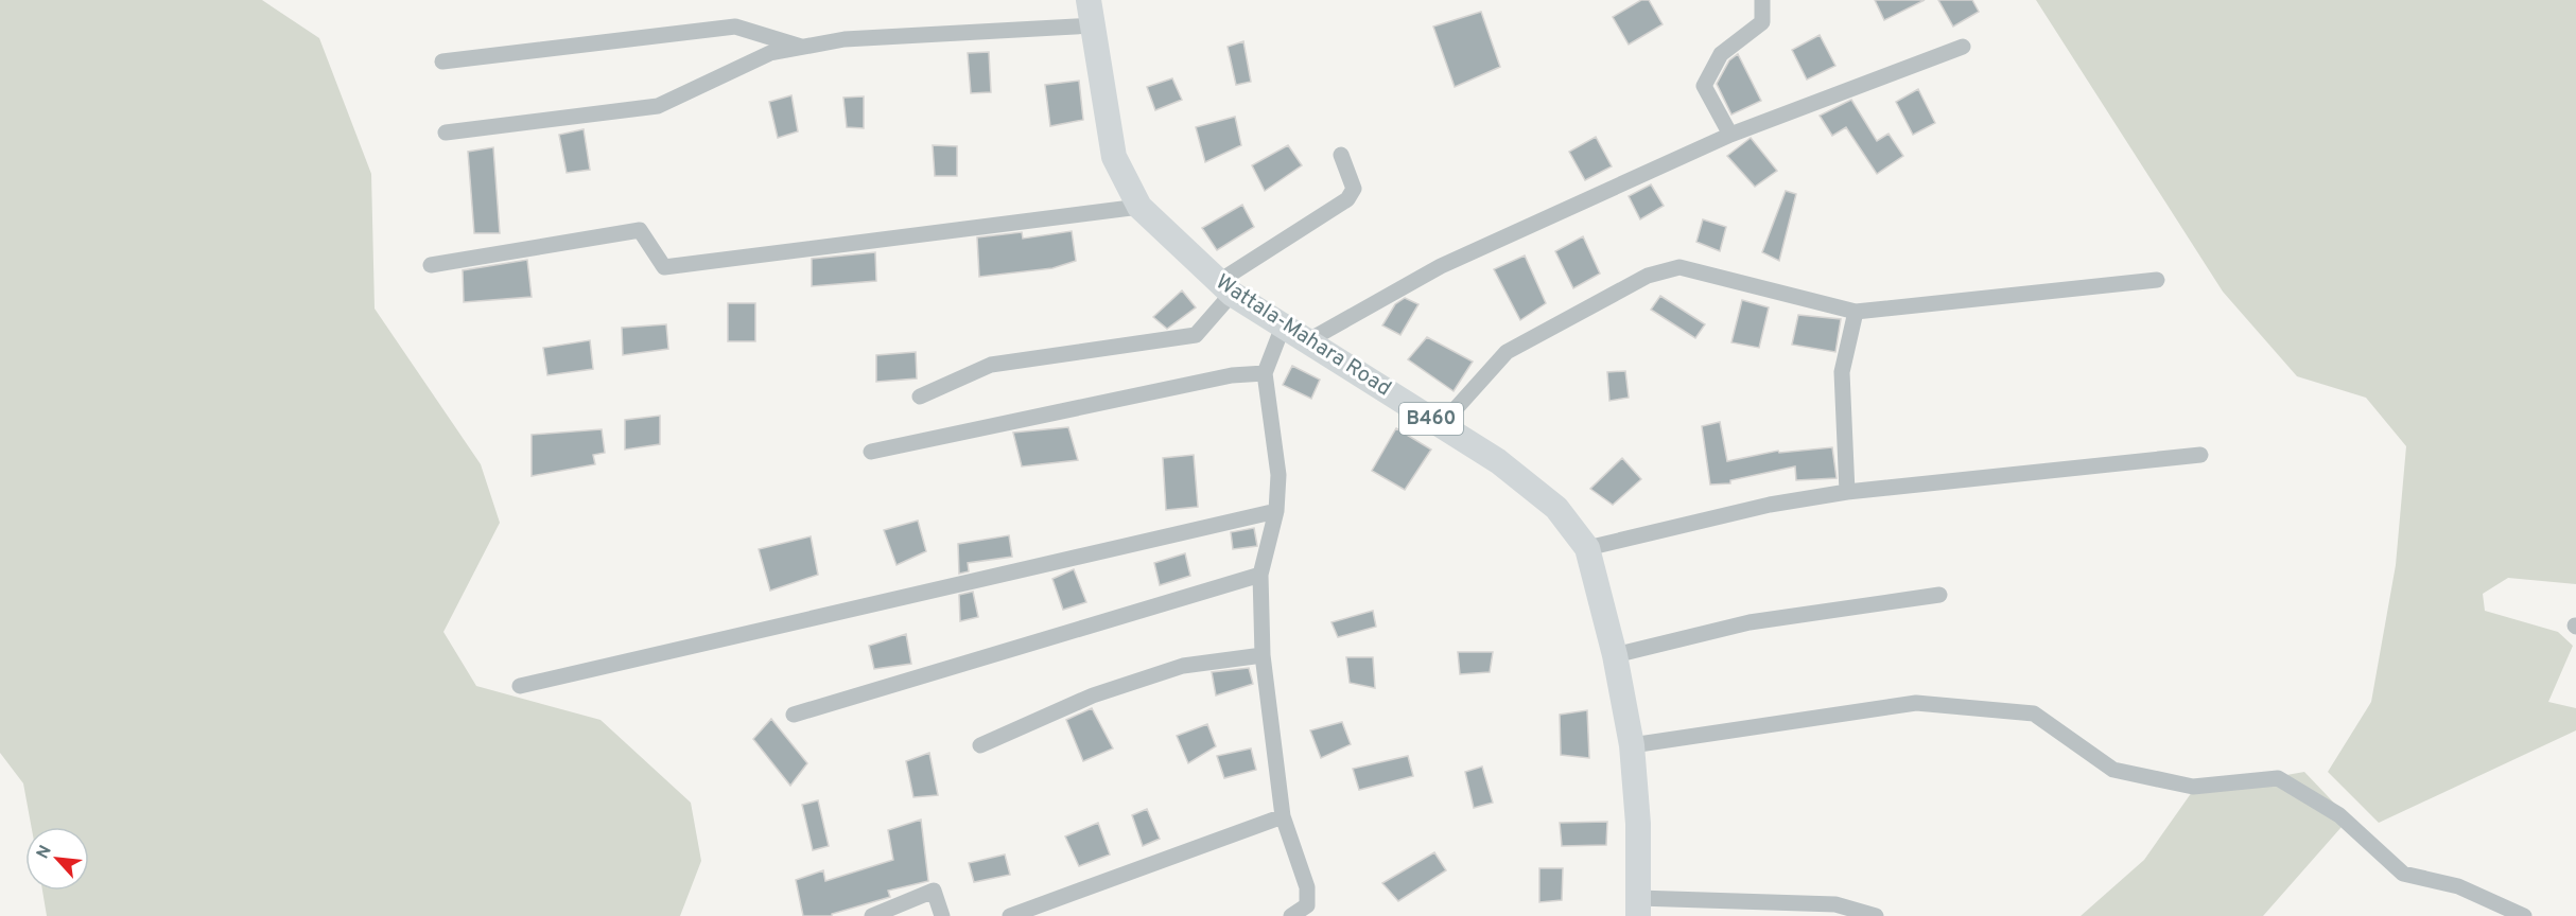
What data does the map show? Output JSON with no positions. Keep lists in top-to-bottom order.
{
  "streets": {
    "main road": ["Wattala-Mahara Road", "B460"]
  },
  "north": "top left"
}
